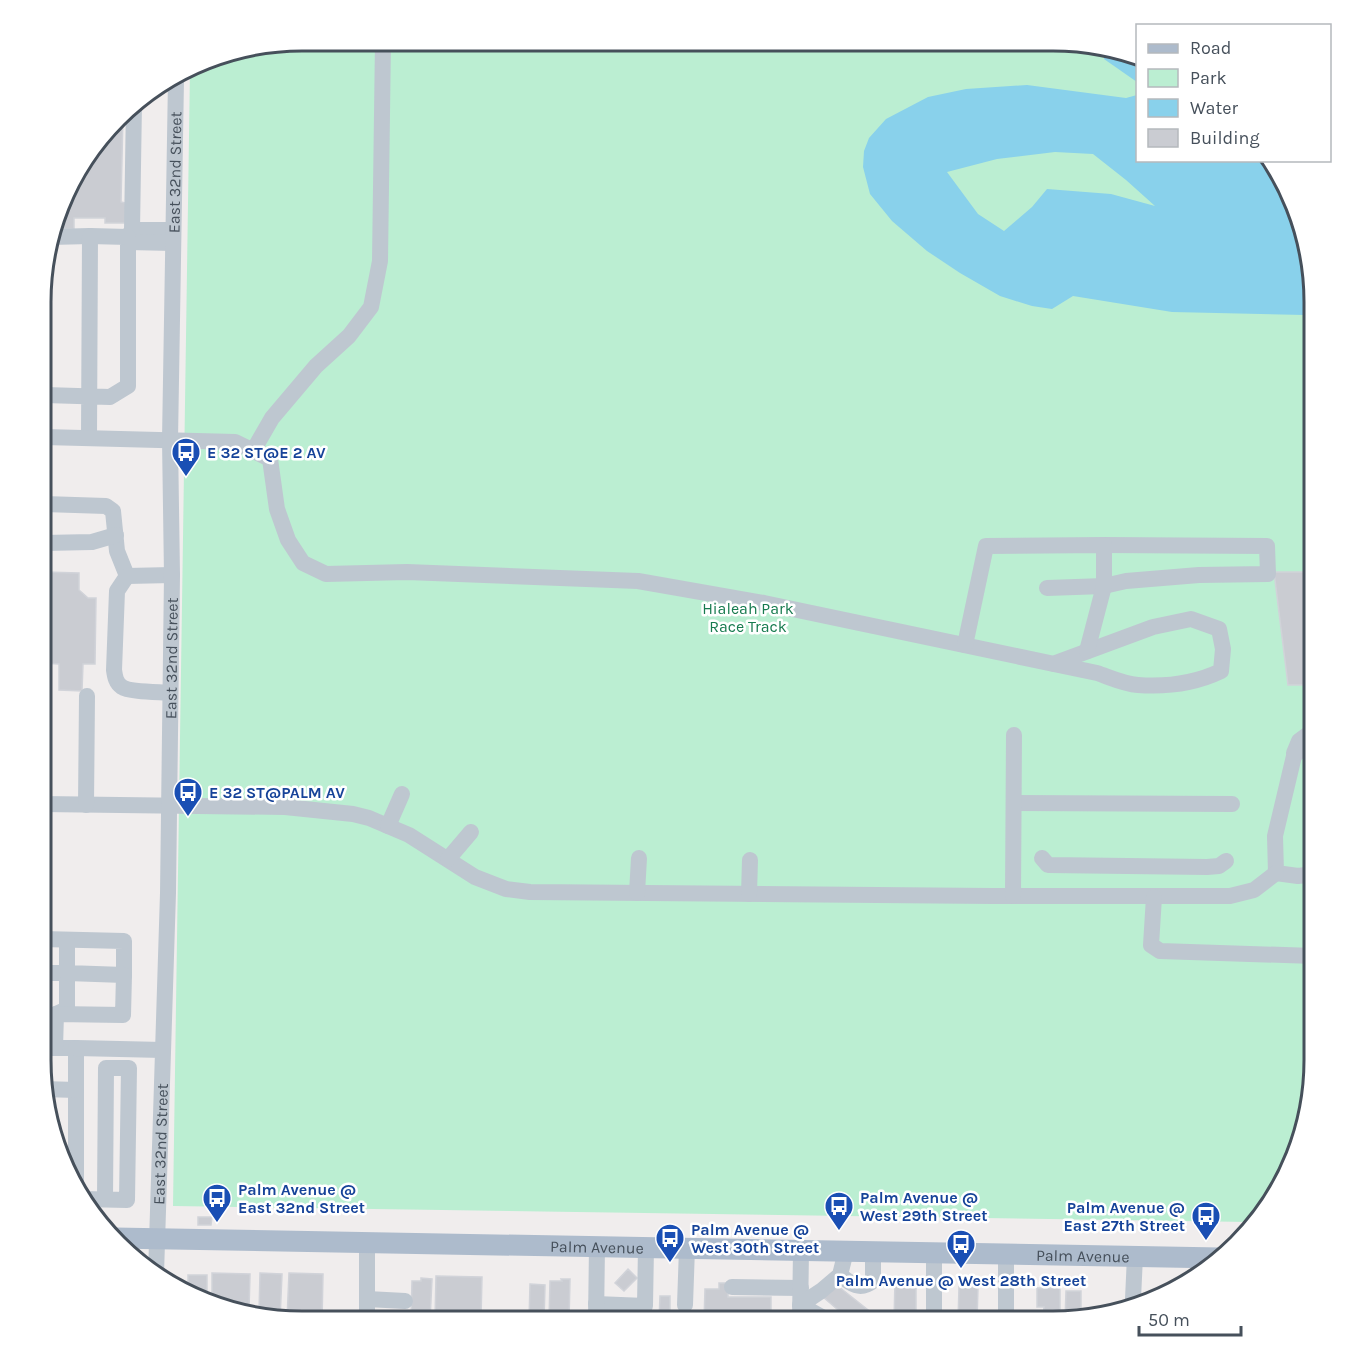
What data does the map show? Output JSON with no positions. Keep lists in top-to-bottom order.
{
  "streets": {
    "main road": ["Palm Avenue"],
    "street": ["East 32nd Street"]
  },
  "crossings": [
    ["East 32nd Street", "Palm Avenue"]
  ],
  "parks": ["Hialeah Park Race Track"],
  "places": {
    "bus stop": [
      "E 32 ST@E 2 AV",
      "E 32 ST@PALM AV",
      "Palm Avenue @ East 32nd Street",
      "Palm Avenue @ West 29th Street",
      "Palm Avenue @ East 27th Street",
      "Palm Avenue @ West 30th Street",
      "Palm Avenue @ West 28th Street"
    ]
  },
  "legend": [
    "Road",
    "Park",
    "Water",
    "Building"
  ],
  "scale_bar": "50 m"
}
